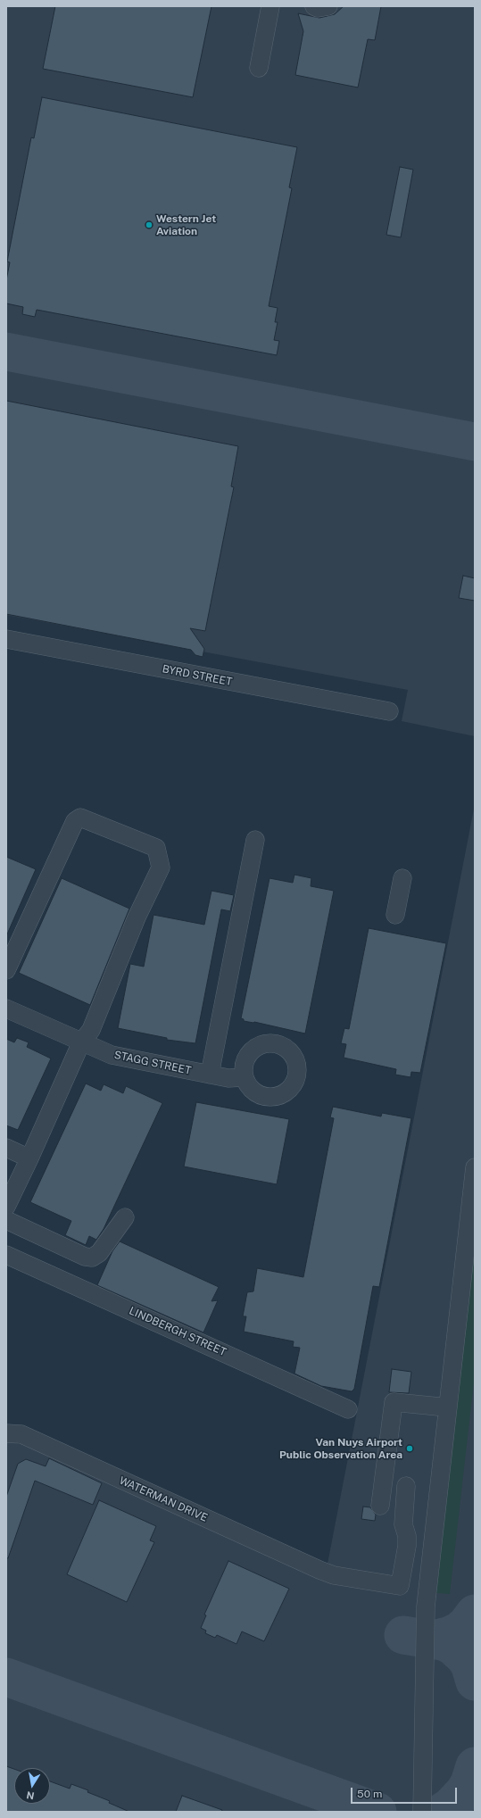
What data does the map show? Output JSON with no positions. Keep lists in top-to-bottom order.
{
  "streets": {
    "street": [
      "BYRD STREET",
      "STAGG STREET",
      "LINDBERGH STREET",
      "WATERMAN DRIVE"
    ]
  },
  "places": ["Western Jet Aviation", "Van Nuys Airport Public Observation Area"],
  "scale_bar": "50 m",
  "north": "bottom"
}
